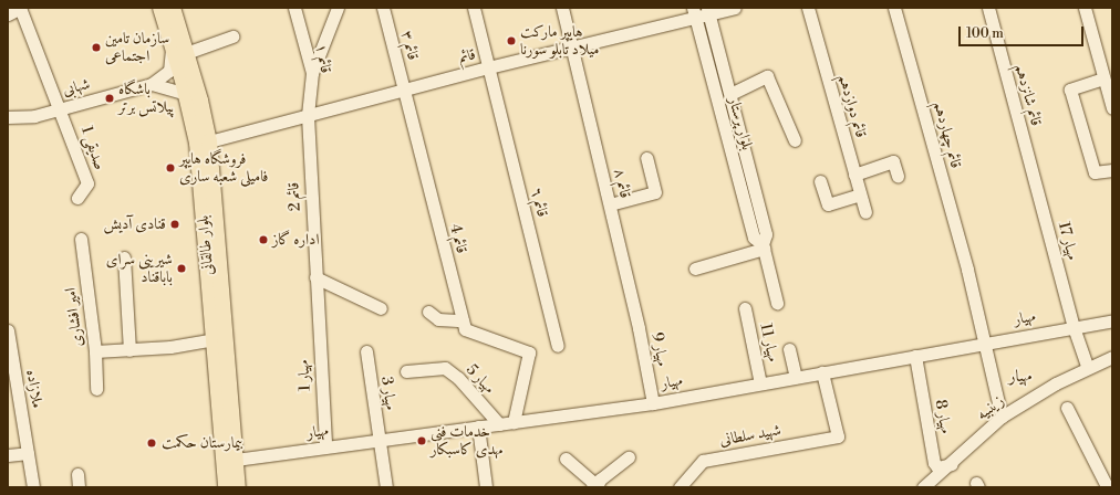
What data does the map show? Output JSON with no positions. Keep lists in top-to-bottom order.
{
  "streets": {
    "main road": ["بلوار طالقانی"],
    "street": [
      "قائم ٣",
      "قائم",
      "قائم ١",
      "شهابی",
      "قائم شانزدهم",
      "قائم دوازدهم",
      "بلوار پرستار",
      "قائم چهاردهم",
      "صدیقی 1",
      "قائم ٨",
      "قائم 2",
      "قائم ٦",
      "قائم 4",
      "مهیار 17",
      "امیر افشاری",
      "مهیار",
      "مهیار 11",
      "مهیار 9",
      "مهیار 1",
      "مهیار 5",
      "ملازاده",
      "مهیار 3",
      "زینبیه",
      "مهیار 8",
      "شهید سلطانی"
    ]
  },
  "crossings": [
    ["قائم ٣", "قائم"],
    ["قائم ٣", "قائم 4"],
    ["قائم", "قائم ١"],
    ["قائم", "بلوار پرستار"],
    ["قائم", "قائم ٨"],
    ["قائم", "قائم 2"],
    ["قائم", "قائم ٦"],
    ["قائم", "قائم 4"],
    ["قائم", "بلوار طالقانی"],
    ["قائم ١", "قائم 2"],
    ["شهابی", "صدیقی 1"],
    ["قائم شانزدهم", "مهیار 17"],
    ["قائم چهاردهم", "مهیار"],
    ["قائم چهاردهم", "زینبیه"],
    ["قائم ٨", "مهیار 9"],
    ["قائم 2", "مهیار 1"],
    ["مهیار 17", "مهیار"],
    ["مهیار 17", "زینبیه"],
    ["بلوار طالقانی", "امیر افشاری"],
    ["بلوار طالقانی", "مهیار"],
    ["مهیار", "مهیار 11"],
    ["مهیار", "مهیار 9"],
    ["مهیار", "مهیار 1"],
    ["مهیار", "مهیار 5"],
    ["مهیار", "مهیار 3"],
    ["مهیار", "مهیار 8"],
    ["مهیار", "شهید سلطانی"],
    ["زینبیه", "مهیار 8"]
  ],
  "districts": ["مهیار"],
  "places": [
    "هایپر مارکت میلاد تابلو سورنا",
    "سازمان تامین اجتماعی",
    "باشگاه پیلاتس برتر",
    "فروشگاه هایپر فامیلی شعبه ساری",
    "قنادی آدیش",
    "اداره گاز",
    "شیرینی سرای باباقناد",
    "خدمات فنی مهدی کاسبکار",
    "بیمارستان حکمت"
  ],
  "scale_bar": "100 m"
}
